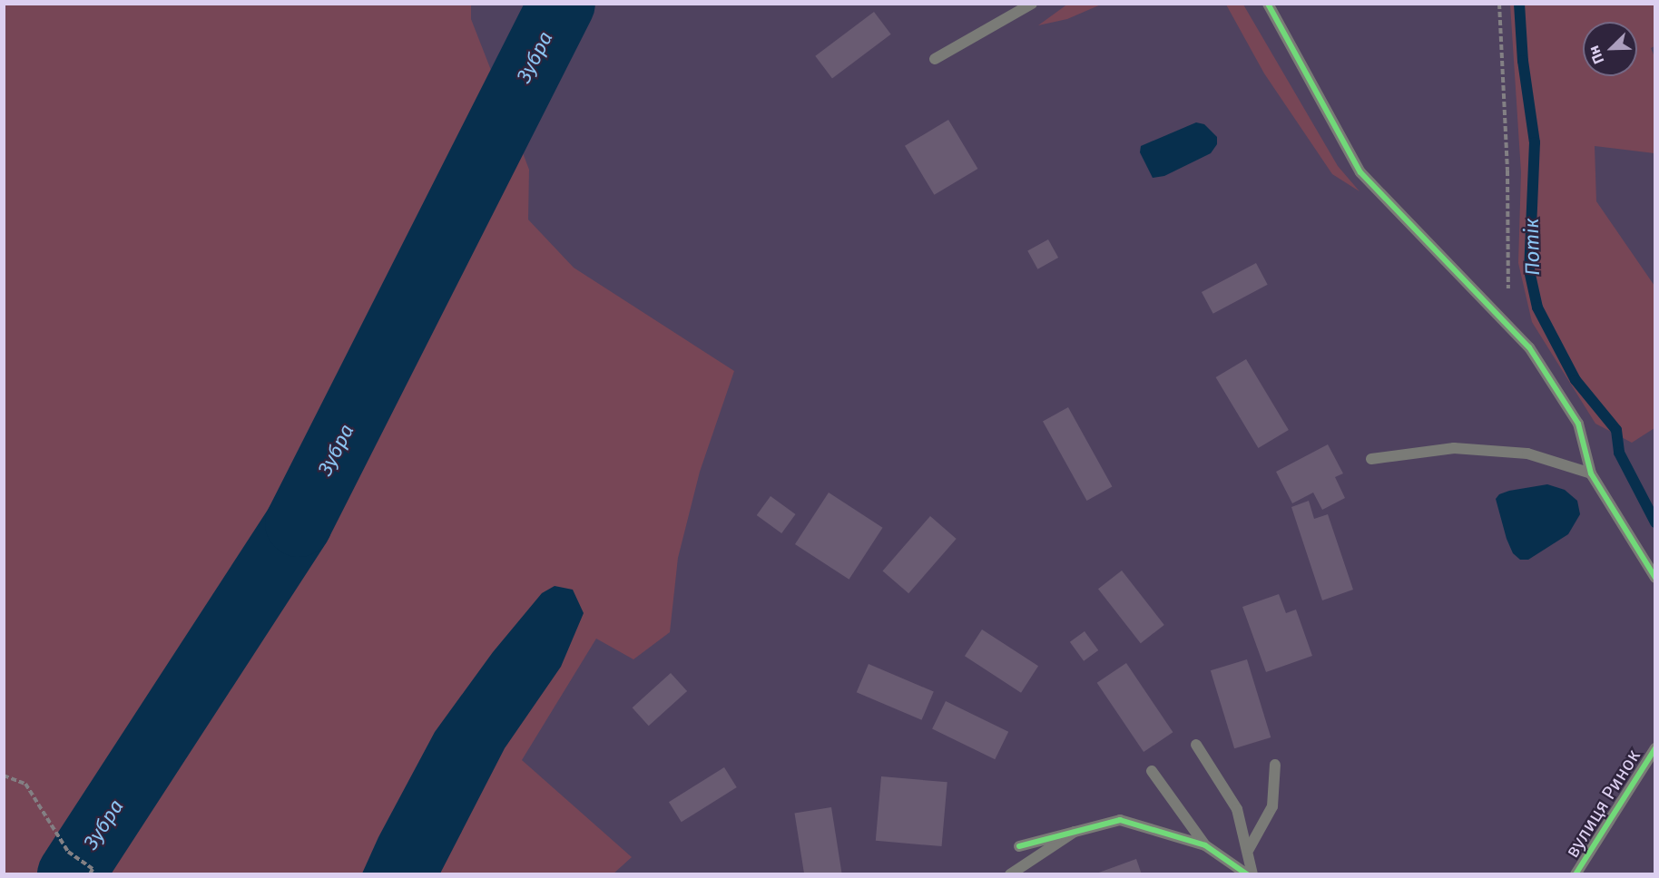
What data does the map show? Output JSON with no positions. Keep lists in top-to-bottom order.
{
  "streets": {
    "street": ["вулиця Ринок"]
  },
  "water": ["Зубра", "Потік"],
  "north": "bottom left"
}
